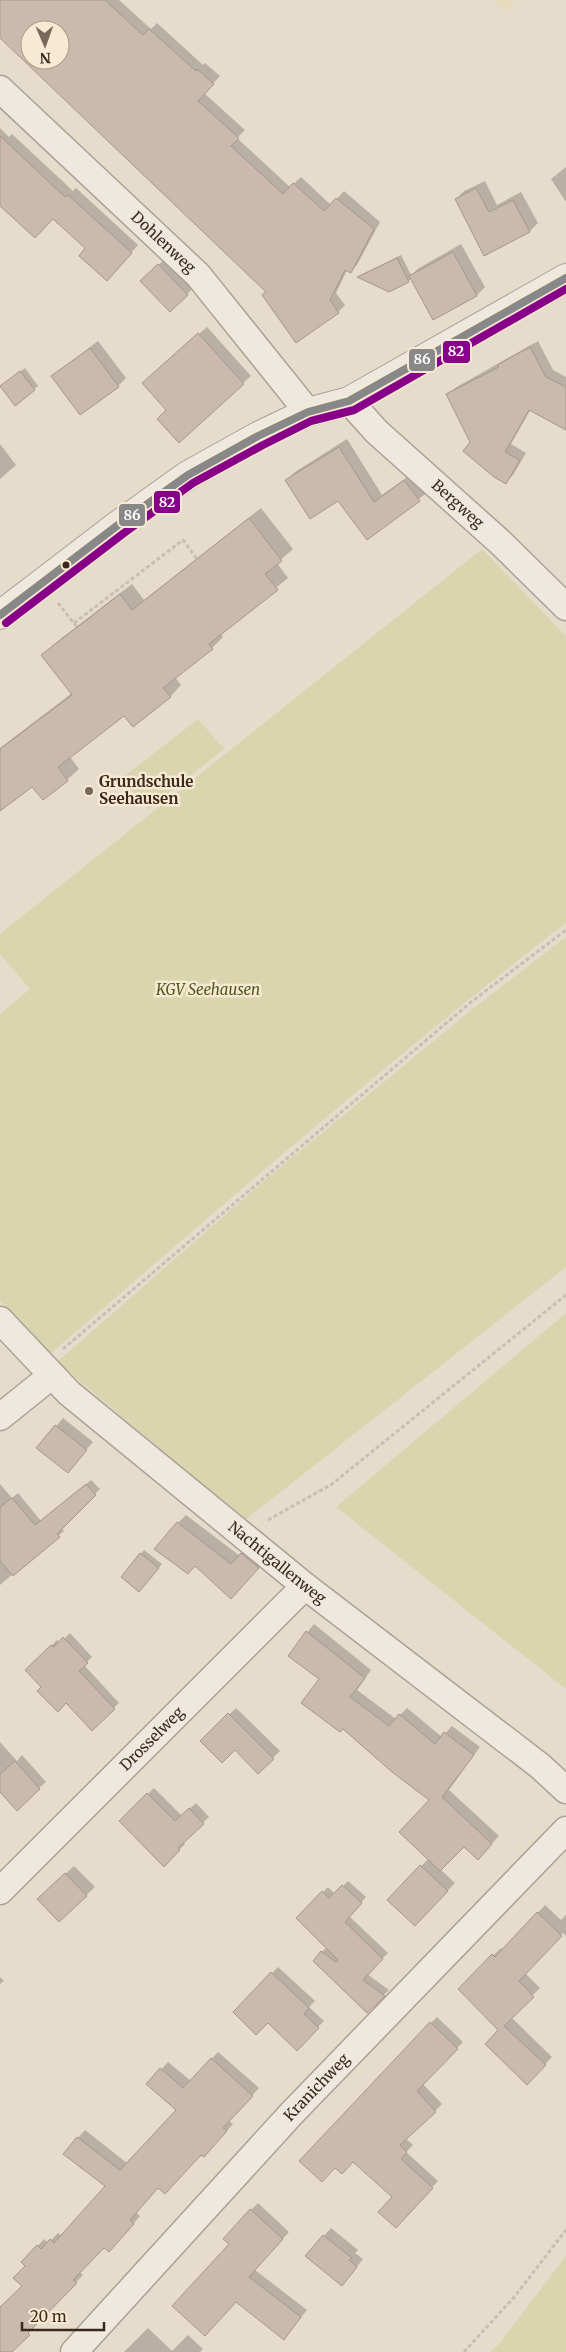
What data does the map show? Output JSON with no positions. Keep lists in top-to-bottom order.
{
  "streets": {
    "street": [
      "Dohlenweg",
      "Bergweg",
      "Nachtigallenweg",
      "Drosselweg",
      "Kranichweg"
    ]
  },
  "crossings": [
    ["Nachtigallenweg", "Drosselweg"]
  ],
  "parks": ["KGV Seehausen"],
  "places": ["Grundschule Seehausen"],
  "lines": ["transit line 86", "transit line 82"],
  "scale_bar": "20 m",
  "north": "bottom"
}
